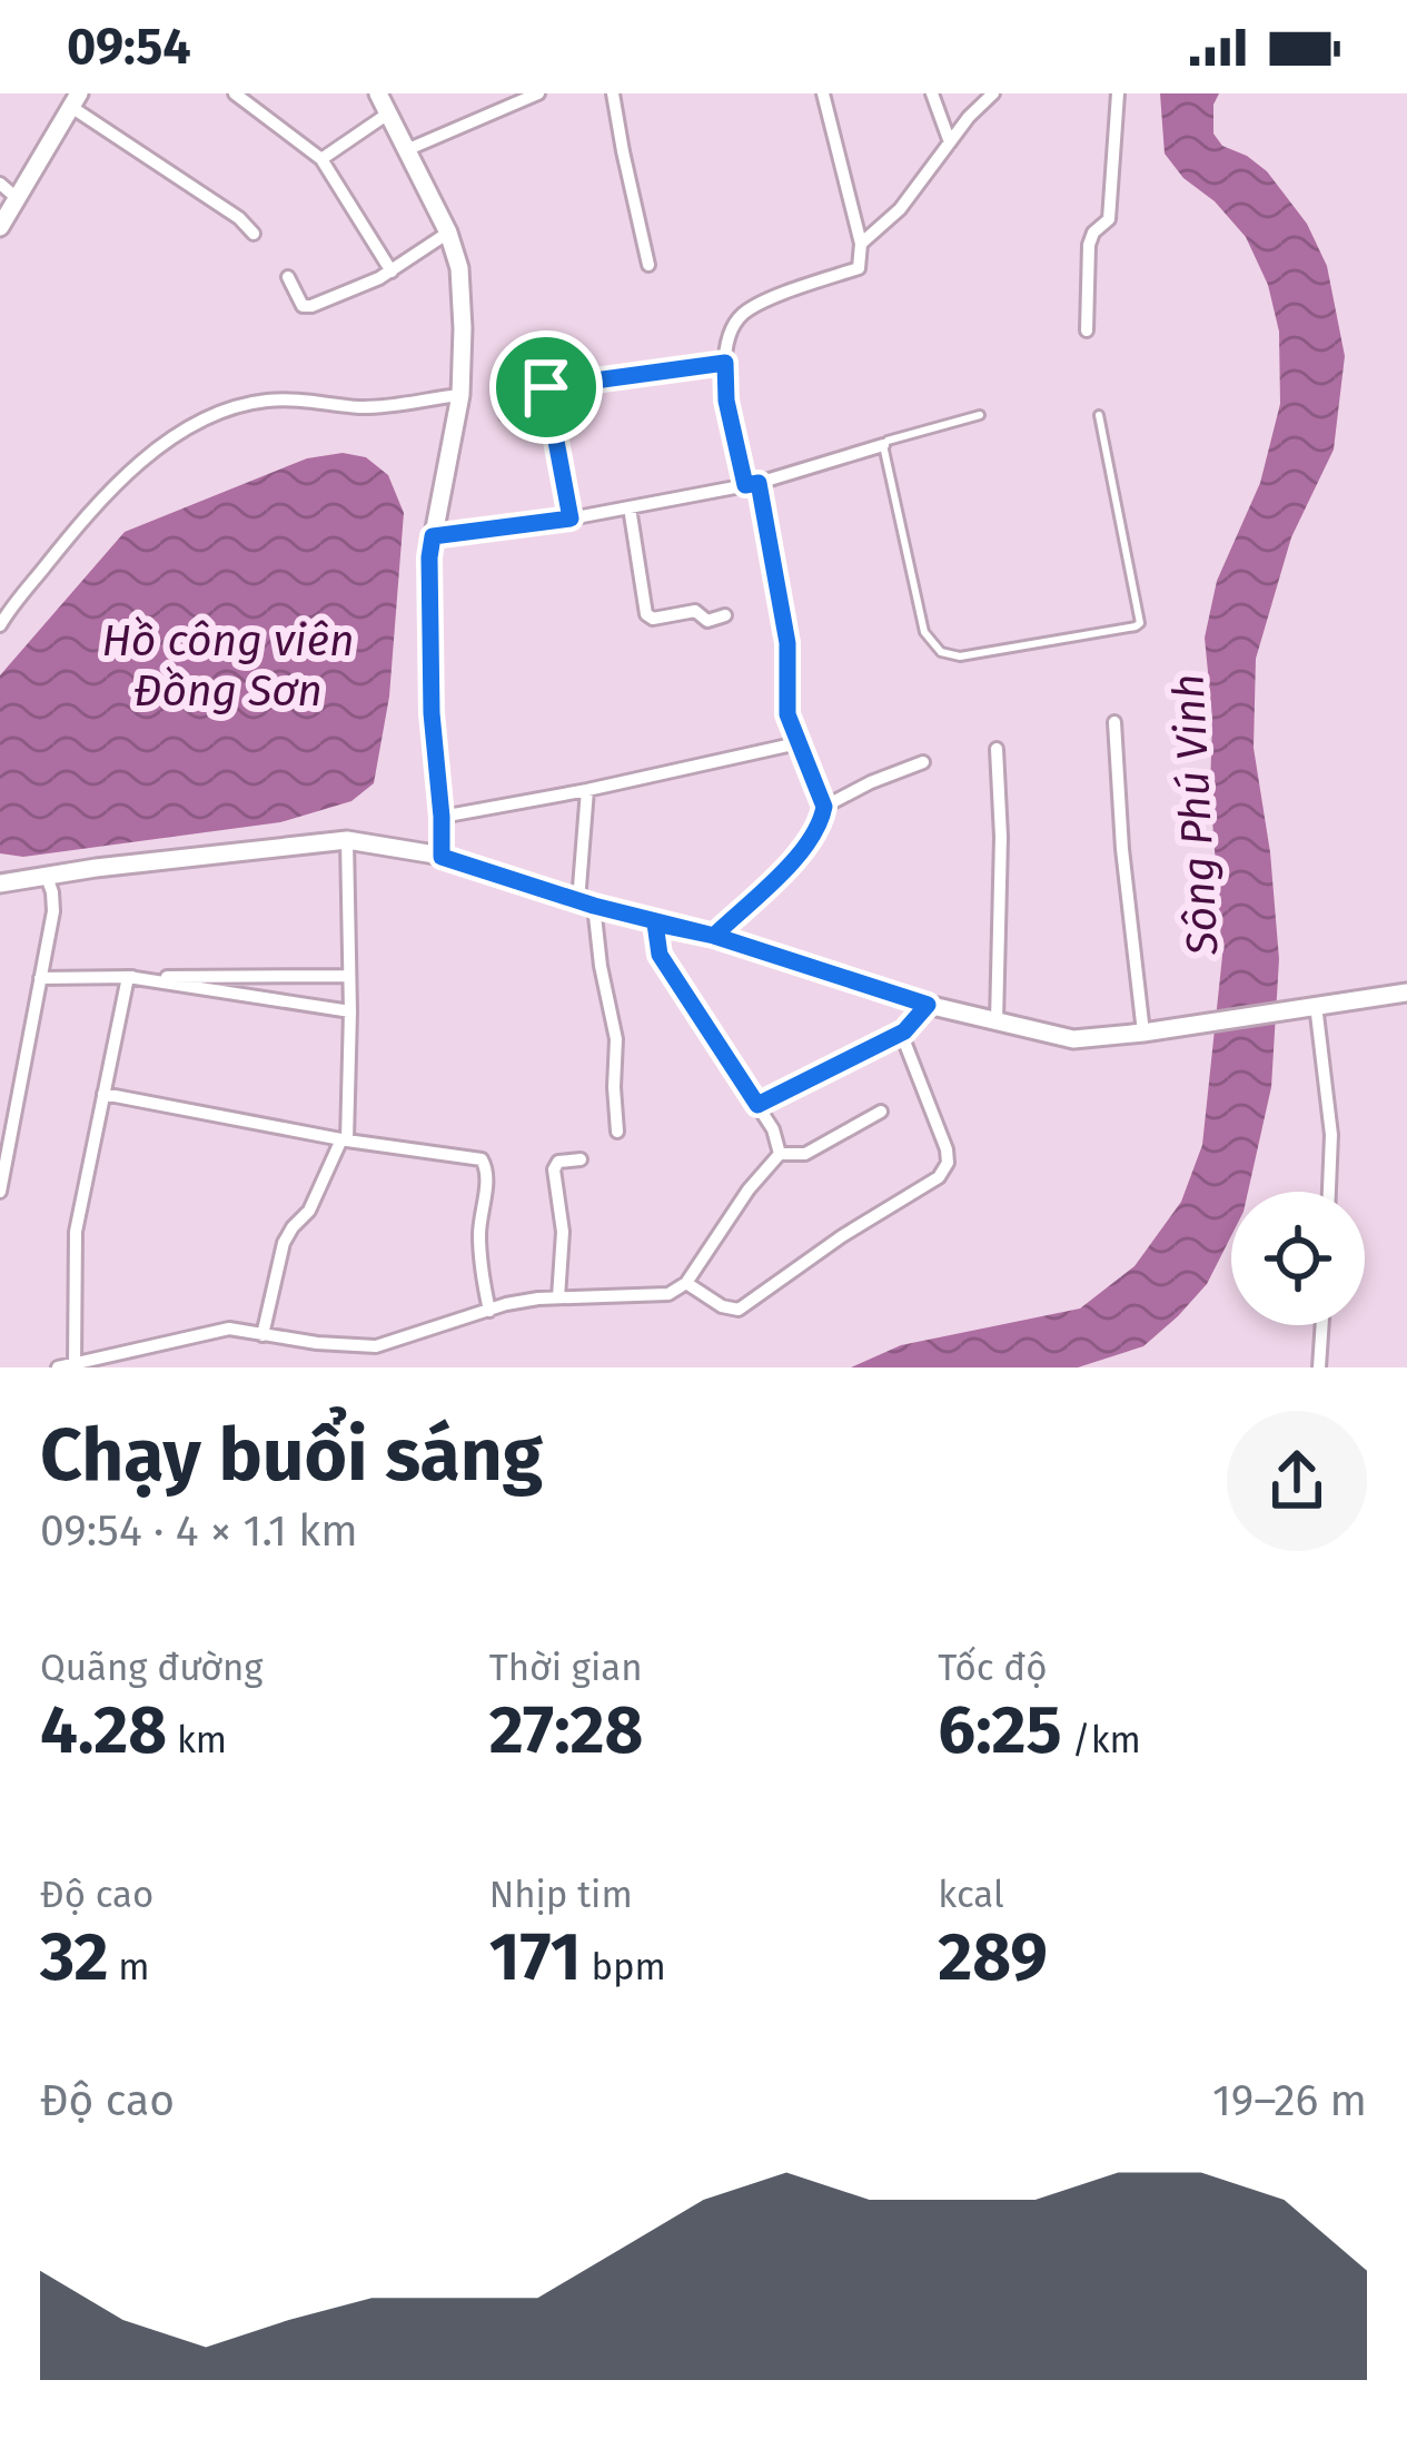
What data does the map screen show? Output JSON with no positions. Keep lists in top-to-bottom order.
{
  "water": ["Hồ công viên Đồng Sơn", "Sông Phú Vinh"],
  "page": {
    "status": "09:54",
    "heading": ["Chạy buổi sáng", "09:54 · 4 × 1.1 km"],
    "stats": [
      ["Quãng đường", "4.28 km"],
      ["Thời gian", "27:28"],
      ["Tốc độ", "6:25 /km"],
      ["Độ cao", "32 m"],
      ["Nhịp tim", "171 bpm"],
      ["kcal", "289"]
    ],
    "chart": ["Độ cao", "19–26 m"]
  }
}
